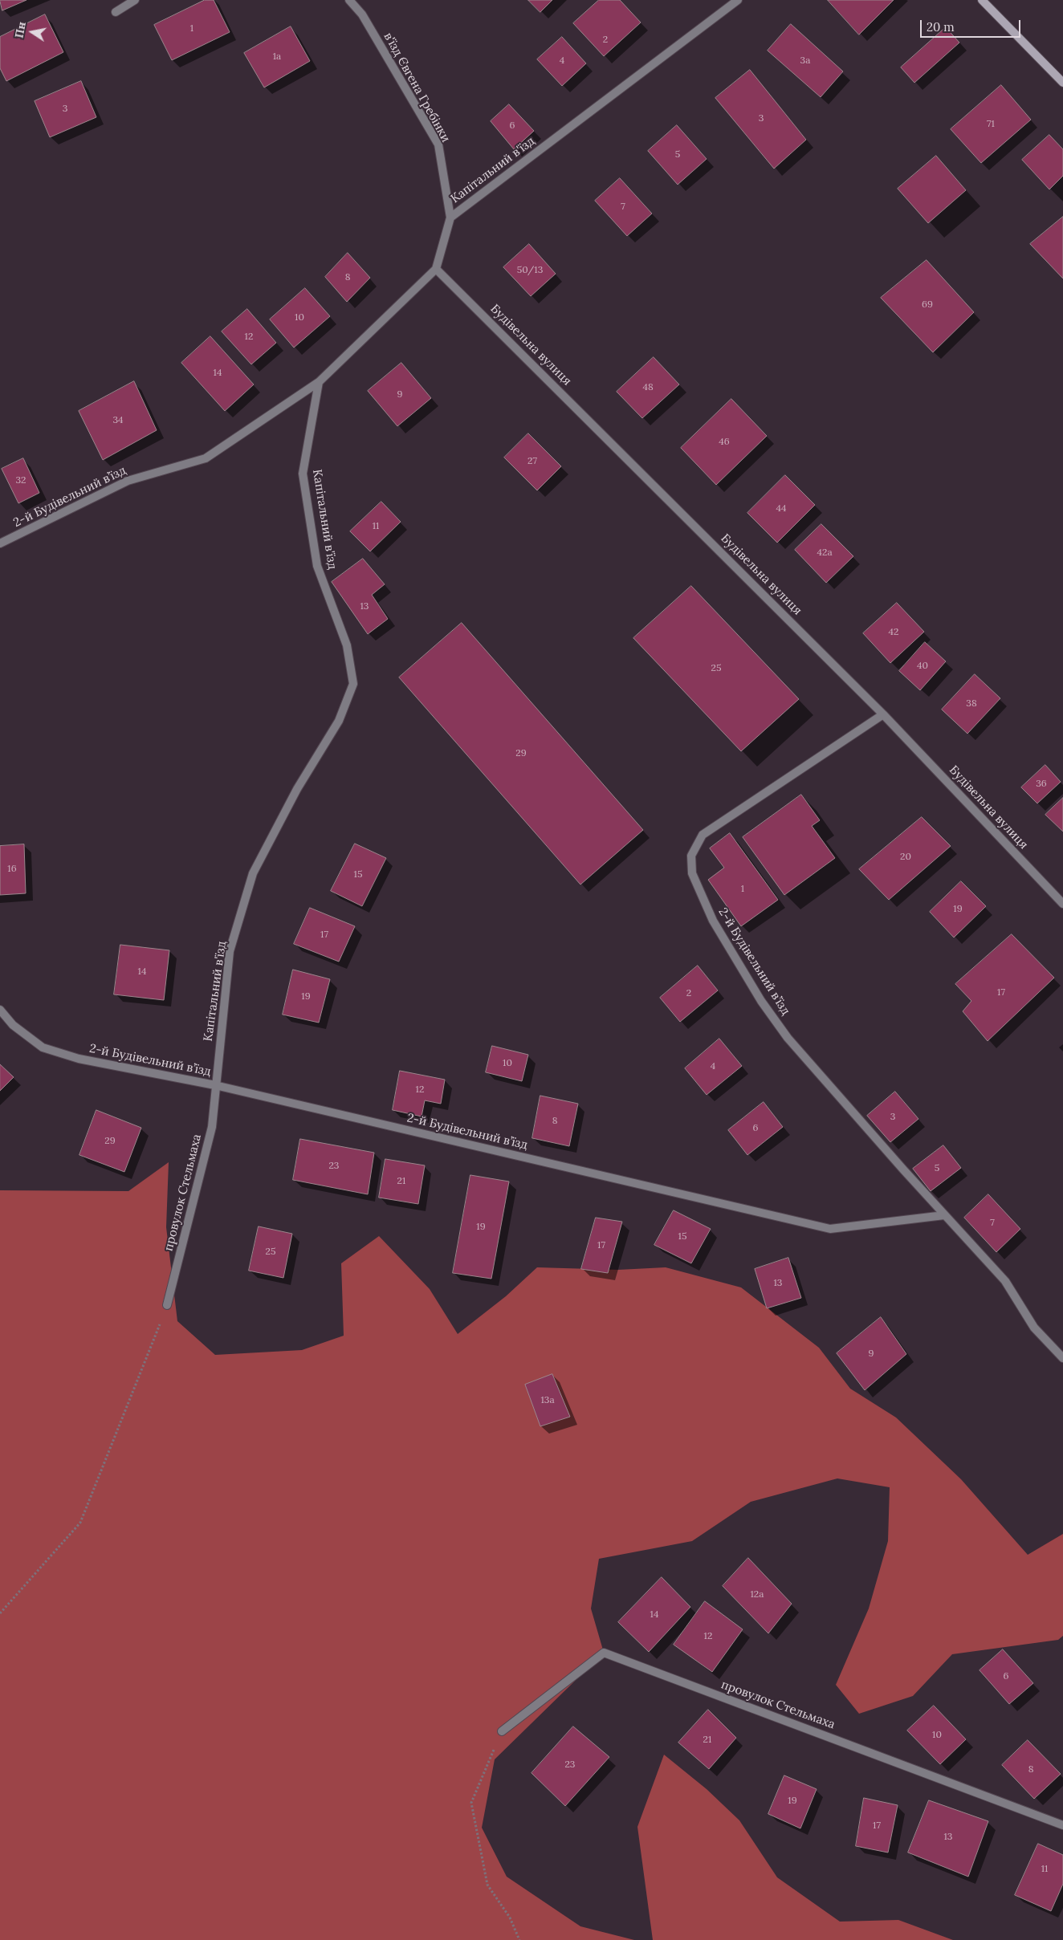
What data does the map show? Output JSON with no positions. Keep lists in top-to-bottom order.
{
  "streets": {
    "street": [
      "в'їзд Євгена Гребінки",
      "Капітальний в'їзд",
      "Будівельна вулиця",
      "2-й Будівельний в’їзд",
      "провулок Стельмаха"
    ]
  },
  "crossings": [
    ["в'їзд Євгена Гребінки", "Капітальний в'їзд"],
    ["Капітальний в'їзд", "Будівельна вулиця"],
    ["Капітальний в'їзд", "2-й Будівельний в’їзд"],
    ["Капітальний в'їзд", "провулок Стельмаха"],
    ["Будівельна вулиця", "2-й Будівельний в’їзд"],
    ["2-й Будівельний в’їзд", "провулок Стельмаха"]
  ],
  "house_numbers": [
    "1",
    "2",
    "1а",
    "4",
    "3а",
    "3",
    "3",
    "71",
    "6",
    "5",
    "7",
    "50/13",
    "8",
    "69",
    "10",
    "12",
    "14",
    "48",
    "9",
    "34",
    "46",
    "27",
    "32",
    "44",
    "11",
    "42а",
    "13",
    "42",
    "40",
    "25",
    "38",
    "29",
    "36",
    "20",
    "16",
    "15",
    "1",
    "19",
    "17",
    "14",
    "17",
    "2",
    "19",
    "10",
    "4",
    "12",
    "3",
    "8",
    "6",
    "29",
    "23",
    "5",
    "21",
    "7",
    "19",
    "15",
    "17",
    "25",
    "13",
    "9",
    "13а",
    "12а",
    "14",
    "12",
    "6",
    "10",
    "21",
    "23",
    "8",
    "19",
    "17",
    "13",
    "11"
  ],
  "scale_bar": "20 m",
  "north": "left"
}
